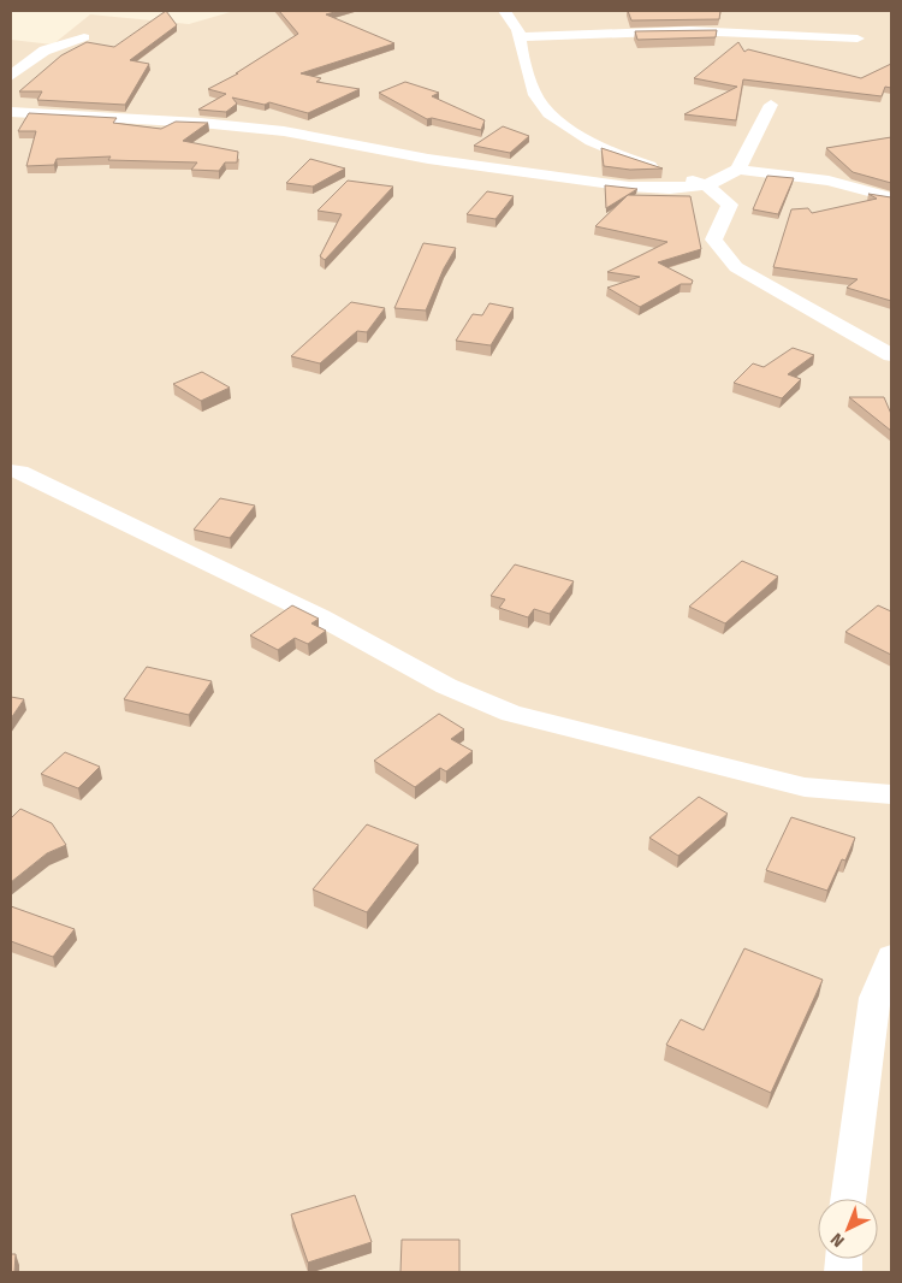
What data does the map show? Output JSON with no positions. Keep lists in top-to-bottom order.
{
  "north": "bottom left"
}
